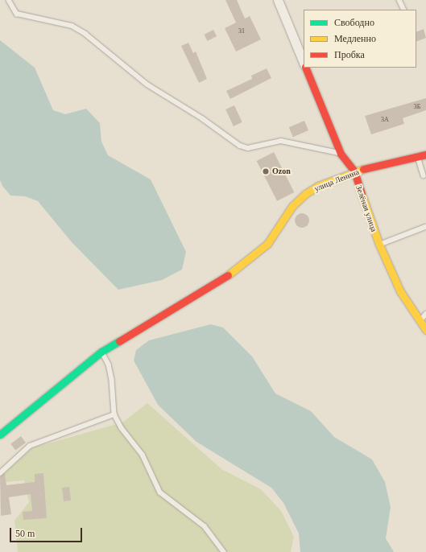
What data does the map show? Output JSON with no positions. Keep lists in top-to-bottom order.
{
  "streets": {
    "street": ["улица Ленина", "Зелёная улица"]
  },
  "crossings": [
    ["улица Ленина", "Зелёная улица"]
  ],
  "places": ["Ozon"],
  "house_numbers": ["31", "3Б", "3А"],
  "legend": ["Свободно", "Медленно", "Пробка"],
  "scale_bar": "50 m"
}
